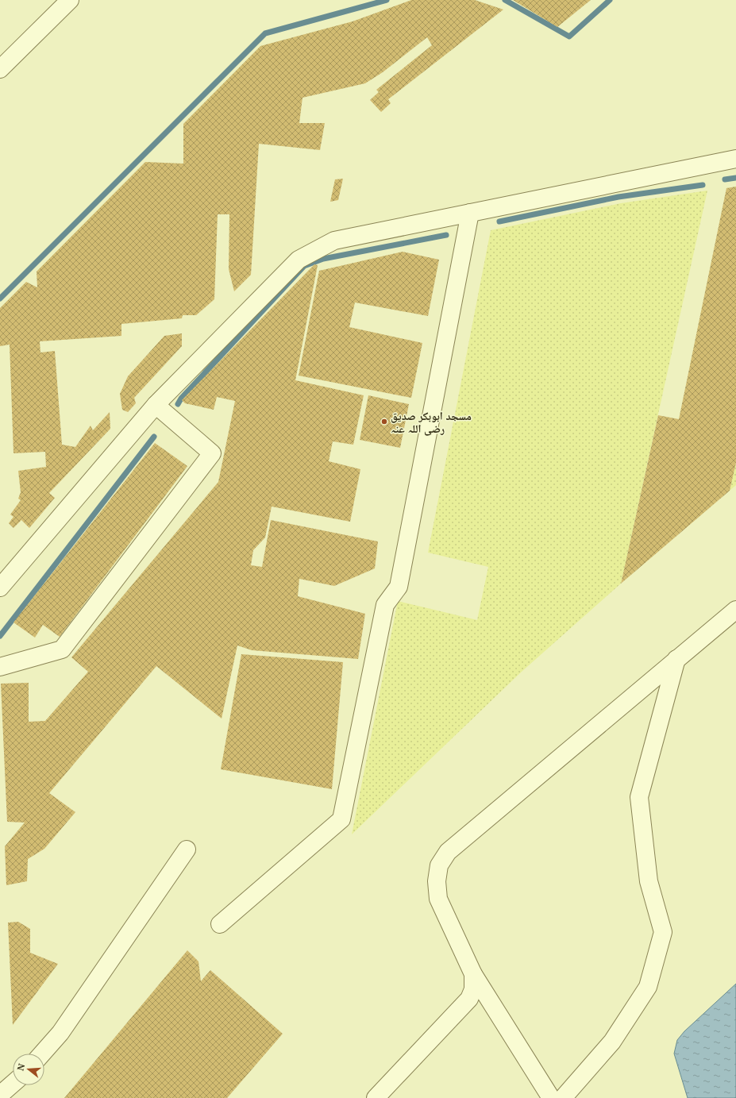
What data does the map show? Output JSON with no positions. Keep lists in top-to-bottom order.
{
  "places": ["مسجد ابوبکر صدیق رضی اللہ عنہ"],
  "north": "left"
}
